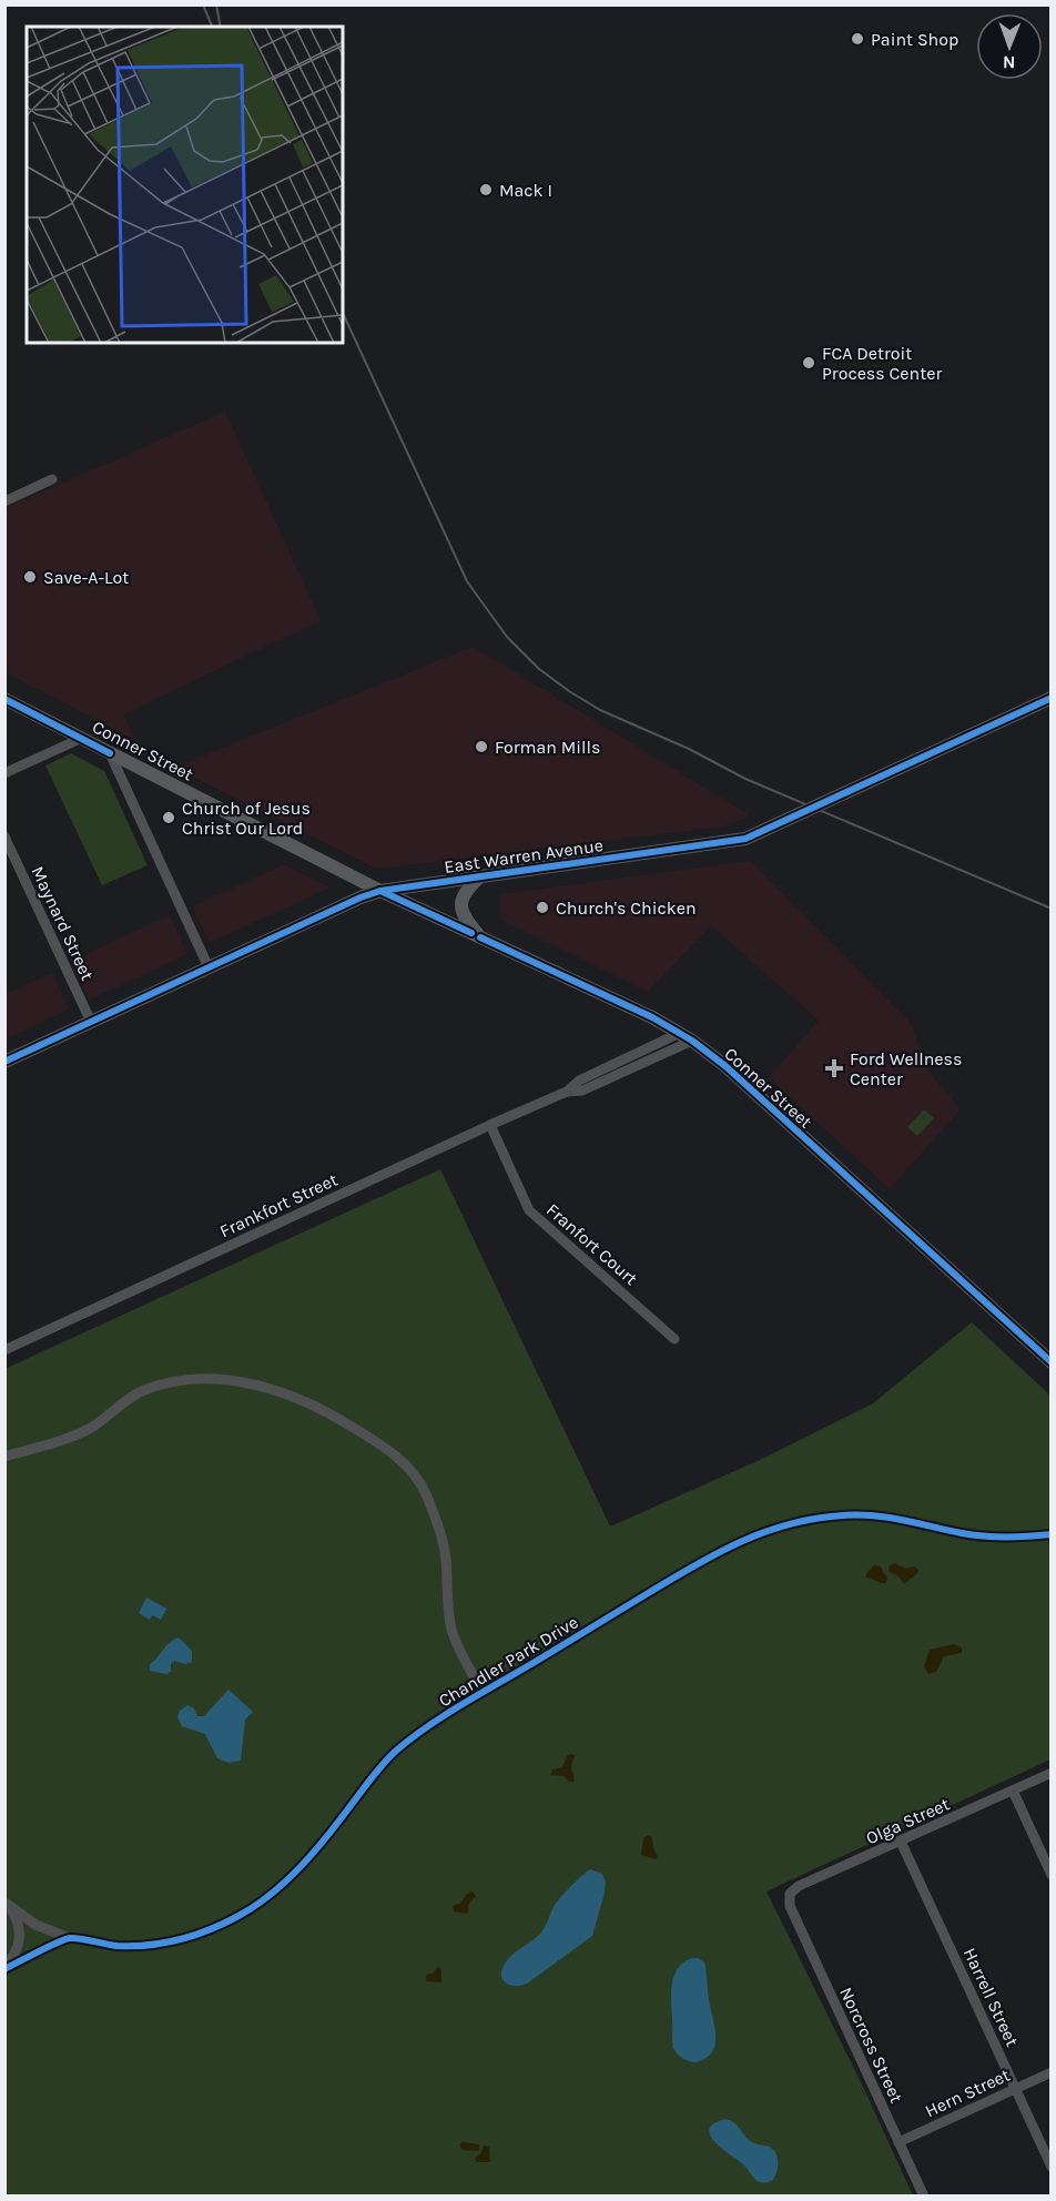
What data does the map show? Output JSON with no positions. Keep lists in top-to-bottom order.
{
  "streets": {
    "main road": ["Conner Street", "East Warren Avenue"],
    "street": [
      "Maynard Street",
      "Frankfort Street",
      "Franfort Court",
      "Chandler Park Drive",
      "Olga Street",
      "Harrell Street",
      "Norcross Street",
      "Hern Street"
    ]
  },
  "crossings": [
    ["Conner Street", "East Warren Avenue"],
    ["Conner Street", "Frankfort Street"],
    ["East Warren Avenue", "Maynard Street"],
    ["Frankfort Street", "Franfort Court"],
    ["Olga Street", "Harrell Street"],
    ["Olga Street", "Norcross Street"],
    ["Harrell Street", "Hern Street"],
    ["Norcross Street", "Hern Street"]
  ],
  "places": {
    "other": [
      "Paint Shop",
      "Mack I",
      "FCA Detroit Process Center",
      "Save-A-Lot",
      "Forman Mills",
      "Church of Jesus Christ Our Lord",
      "Church's Chicken"
    ],
    "health": ["Ford Wellness Center"]
  },
  "north": "bottom"
}
